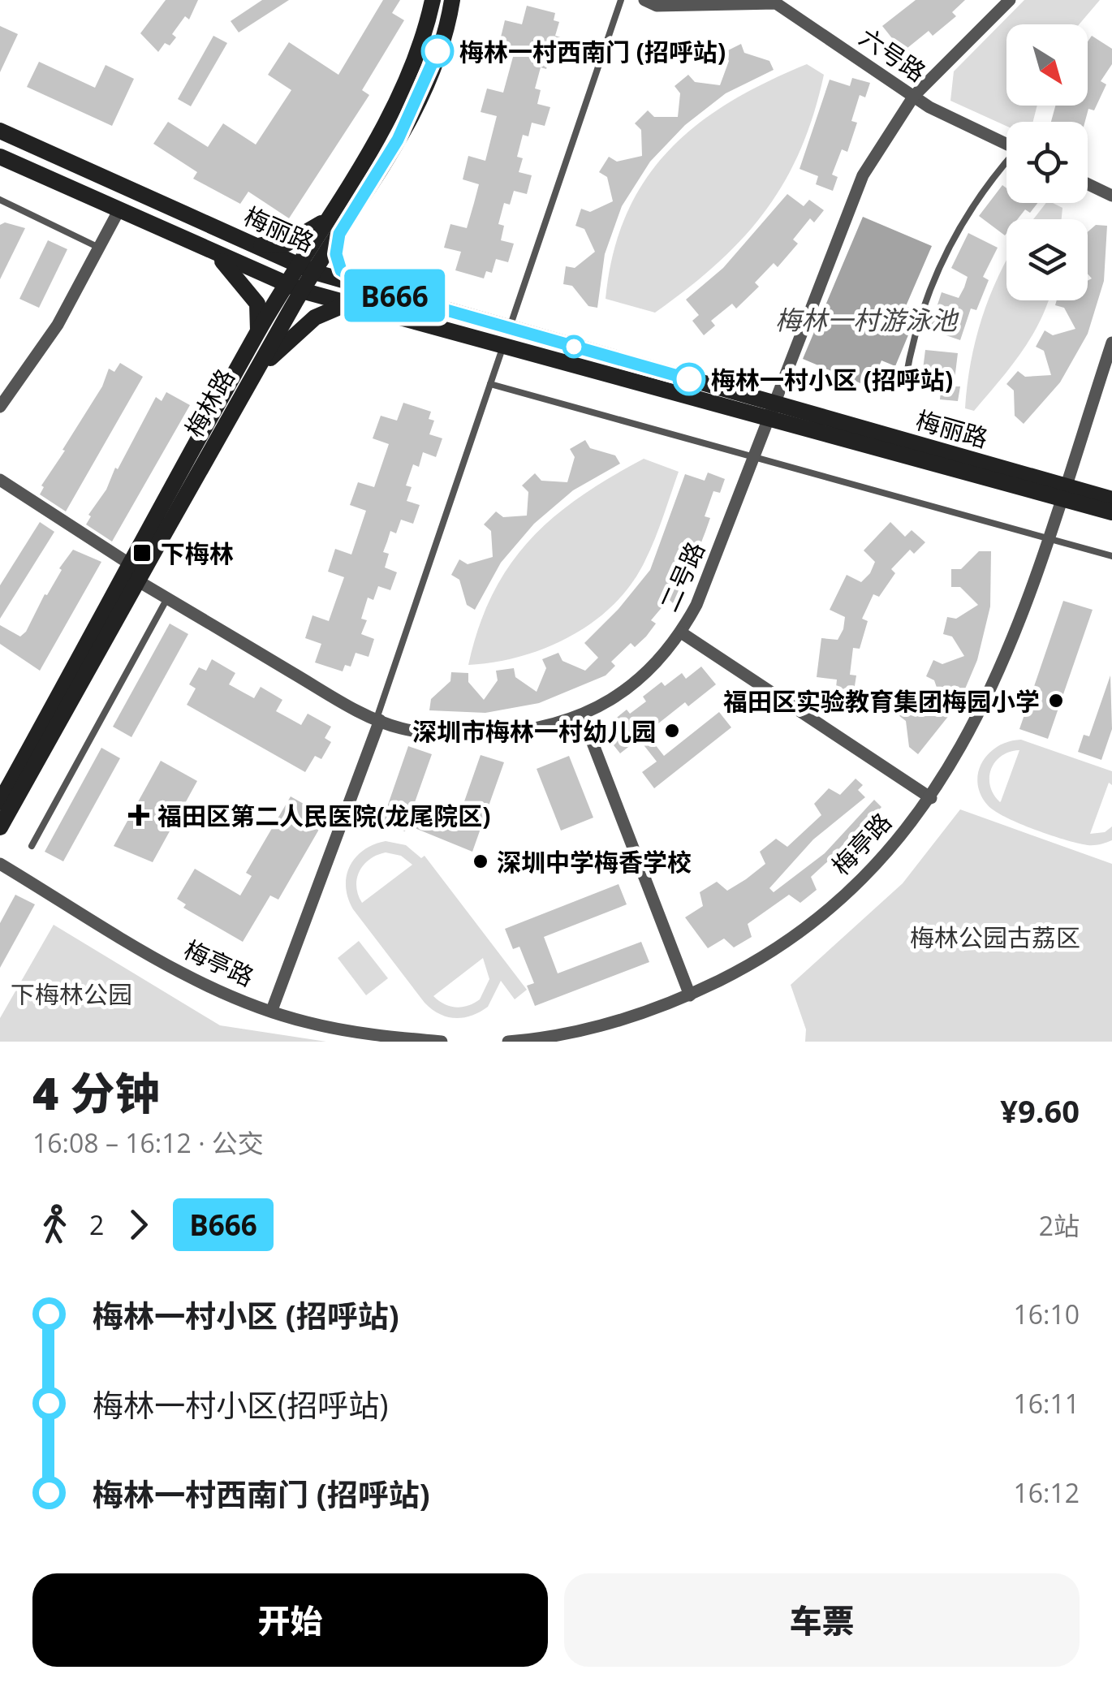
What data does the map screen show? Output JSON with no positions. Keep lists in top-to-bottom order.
{
  "streets": {
    "main road": ["梅丽路", "梅林路"],
    "street": ["六号路", "二号路", "梅亭路"]
  },
  "crossings": [
    ["六号路", "二号路"],
    ["梅丽路", "梅林路"],
    ["梅丽路", "二号路"],
    ["梅丽路", "梅亭路"],
    ["梅林路", "二号路"]
  ],
  "water": ["梅林一村游泳池"],
  "parks": ["梅林公园古荔区", "下梅林公园"],
  "places": {
    "other": [
      "梅林一村西南门 (招呼站)",
      "梅林一村小区 (招呼站)",
      "福田区实验教育集团梅园小学",
      "深圳市梅林一村幼儿园",
      "深圳中学梅香学校"
    ],
    "transit": ["下梅林"],
    "health": ["福田区第二人民医院(龙尾院区)"]
  },
  "lines": ["bus line B666"],
  "north": "bottom right",
  "page": {
    "on_map": "B666",
    "heading": ["4 分钟", "16:08 – 16:12 · 公交", "¥9.60"],
    "legs": ["2", "B666", "2站"],
    "list": [
      {
        "name": "梅林一村小区 (招呼站)",
        "value": "16:10"
      },
      {
        "name": "梅林一村小区(招呼站)",
        "value": "16:11"
      },
      {
        "name": "梅林一村西南门 (招呼站)",
        "value": "16:12"
      }
    ],
    "buttons": ["开始", "车票"]
  }
}
